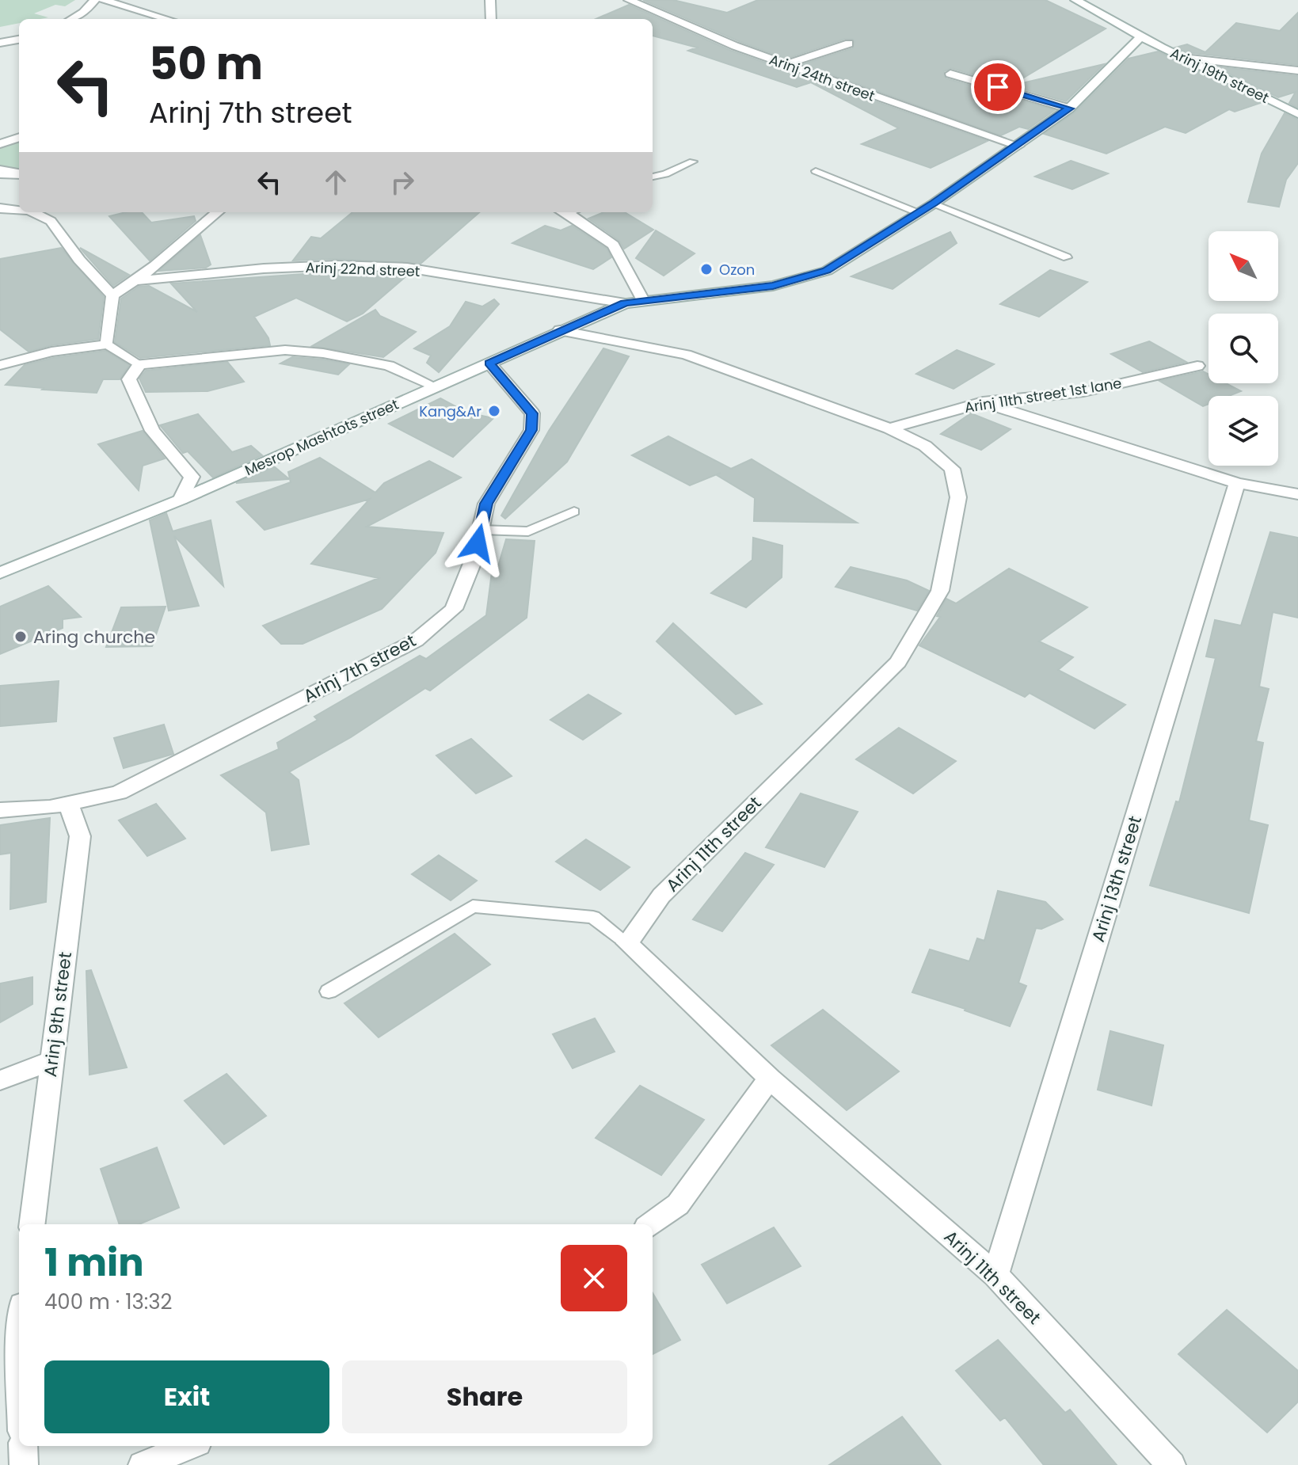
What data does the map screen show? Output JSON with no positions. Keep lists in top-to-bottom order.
{
  "streets": {
    "street": [
      "Arinj 19th street",
      "Arinj 24th street",
      "Arinj 22nd street",
      "Arinj 11th street 1st lane",
      "Mesrop Mashtots street",
      "Arinj 7th street",
      "Arinj 11th street",
      "Arinj 13th street",
      "Arinj 9th street"
    ]
  },
  "crossings": [
    ["Arinj 19th street", "Mesrop Mashtots street"],
    ["Arinj 24th street", "Mesrop Mashtots street"],
    ["Arinj 22nd street", "Mesrop Mashtots street"],
    ["Arinj 11th street 1st lane", "Arinj 11th street"],
    ["Mesrop Mashtots street", "Arinj 7th street"],
    ["Mesrop Mashtots street", "Arinj 11th street"],
    ["Arinj 7th street", "Arinj 9th street"],
    ["Arinj 11th street", "Arinj 13th street"]
  ],
  "places": ["Ozon", "Kang&Ar", "Aring churche"],
  "north": "top left",
  "page": {
    "turn": ["50 m", "Arinj 7th street"],
    "heading": ["1 min", "400 m · 13:32"],
    "buttons": ["Exit", "Share"]
  }
}
